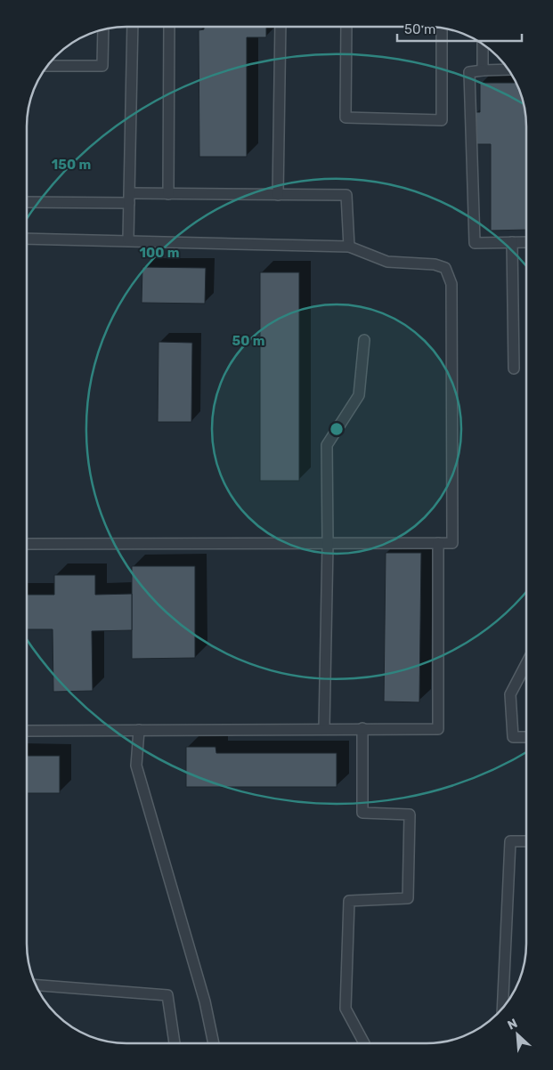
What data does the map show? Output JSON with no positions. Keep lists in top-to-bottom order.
{
  "scale_bar": "50 m",
  "north": "top left",
  "rings": ["150 m", "100 m", "50 m"]
}
